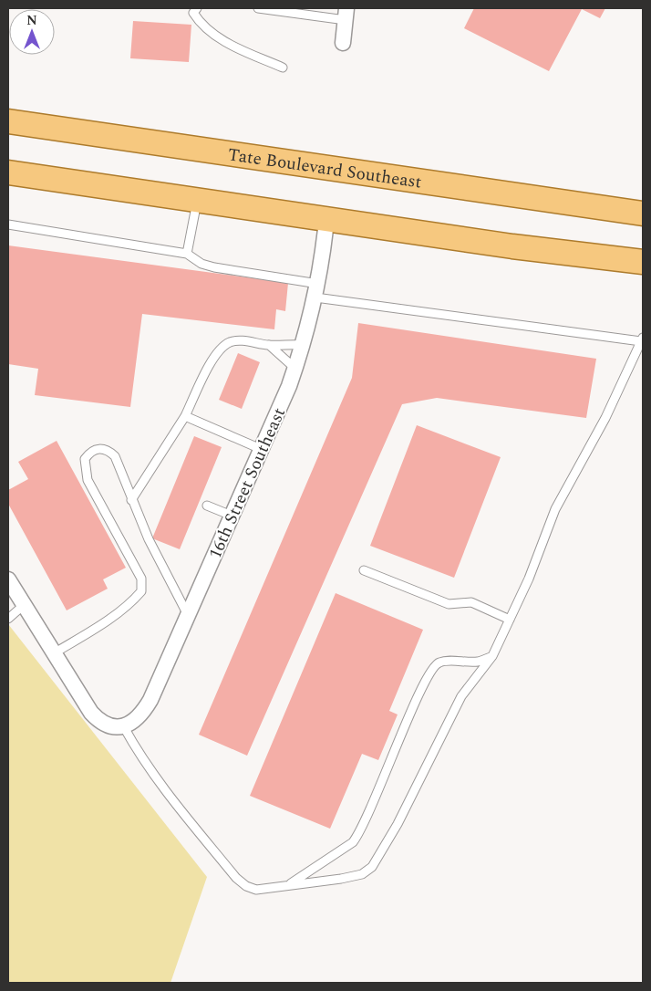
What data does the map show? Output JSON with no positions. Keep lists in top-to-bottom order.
{
  "streets": {
    "main road": ["Tate Boulevard Southeast"],
    "street": ["16th Street Southeast"]
  },
  "north": "top"
}
